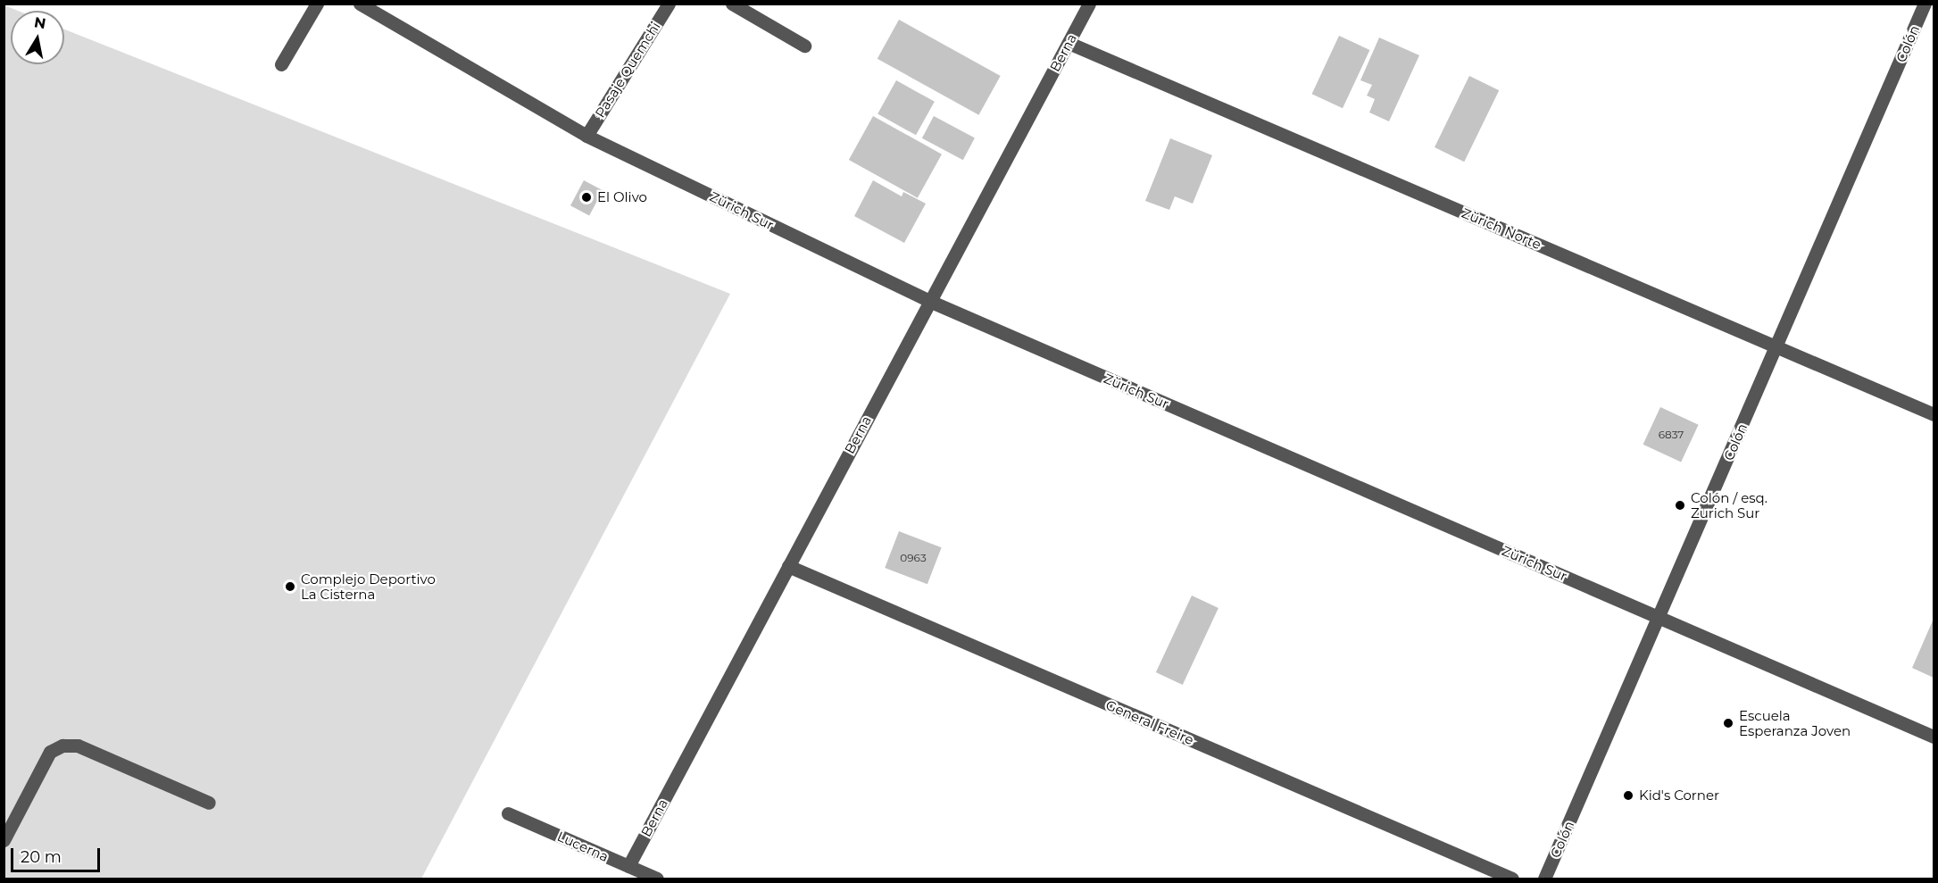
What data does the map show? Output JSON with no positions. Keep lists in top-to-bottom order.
{
  "streets": {
    "street": [
      "Colón",
      "Berna",
      "Pasaje Quemchi",
      "Zürich Sur",
      "Zürich Norte",
      "General Freire",
      "Lucerna"
    ]
  },
  "crossings": [
    ["Colón", "Zürich Sur"],
    ["Colón", "Zürich Norte"],
    ["Berna", "Zürich Sur"],
    ["Berna", "Zürich Norte"],
    ["Berna", "General Freire"],
    ["Berna", "Lucerna"],
    ["Pasaje Quemchi", "Zürich Sur"]
  ],
  "places": [
    "El Olivo",
    "Colón / esq. Zurich Sur",
    "Complejo Deportivo La Cisterna",
    "Escuela Esperanza Joven",
    "Kid's Corner"
  ],
  "house_numbers": ["6837", "0963"],
  "scale_bar": "20 m",
  "north": "top"
}
